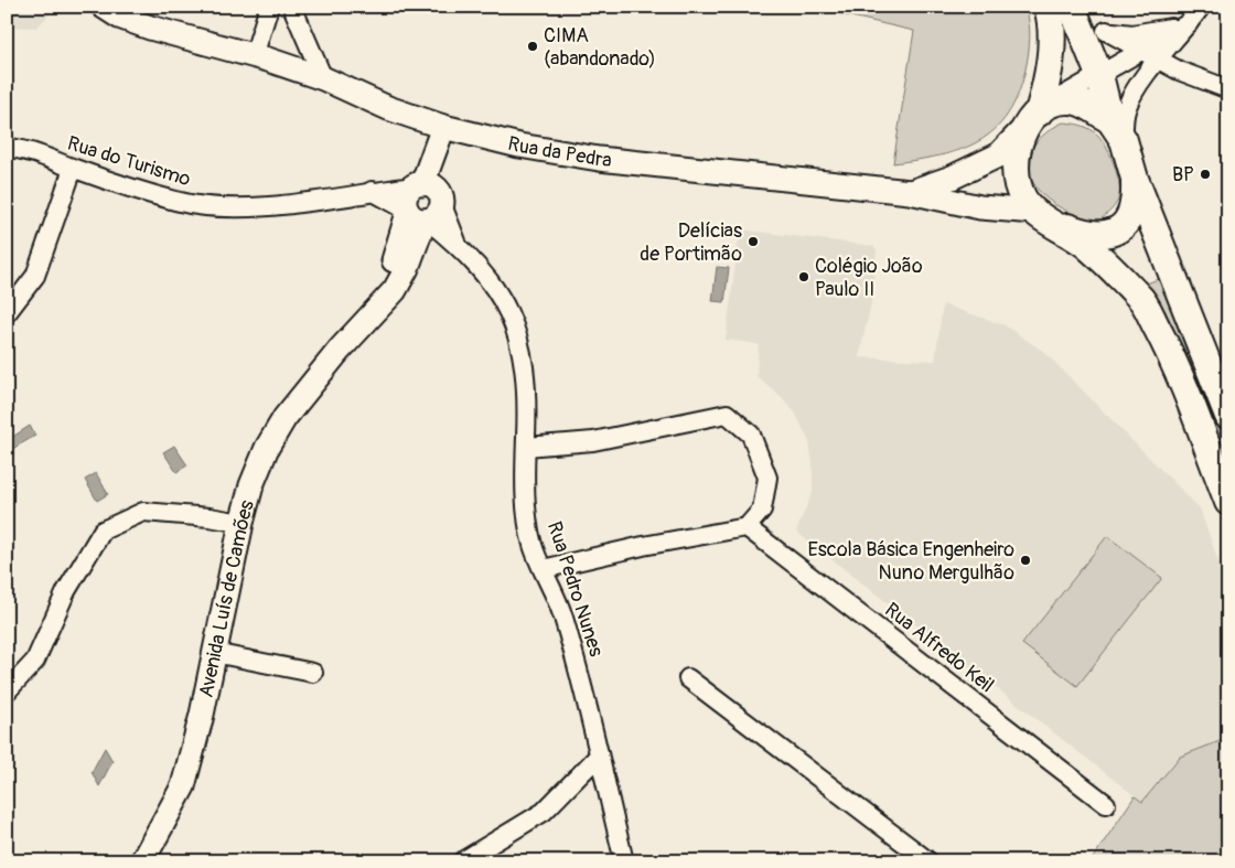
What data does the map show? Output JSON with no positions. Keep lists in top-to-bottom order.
{
  "streets": {
    "street": [
      "Rua da Pedra",
      "Rua do Turismo",
      "Rua Pedro Nunes",
      "Avenida Luís de Camões",
      "Rua Alfredo Keil"
    ]
  },
  "crossings": [
    ["Rua da Pedra", "Avenida Luís de Camões"],
    ["Rua do Turismo", "Avenida Luís de Camões"],
    ["Rua Pedro Nunes", "Avenida Luís de Camões"]
  ],
  "places": [
    "CIMA (abandonado)",
    "BP",
    "Delícias de Portimão",
    "Colégio João Paulo II",
    "Escola Básica Engenheiro Nuno Mergulhão"
  ]
}
